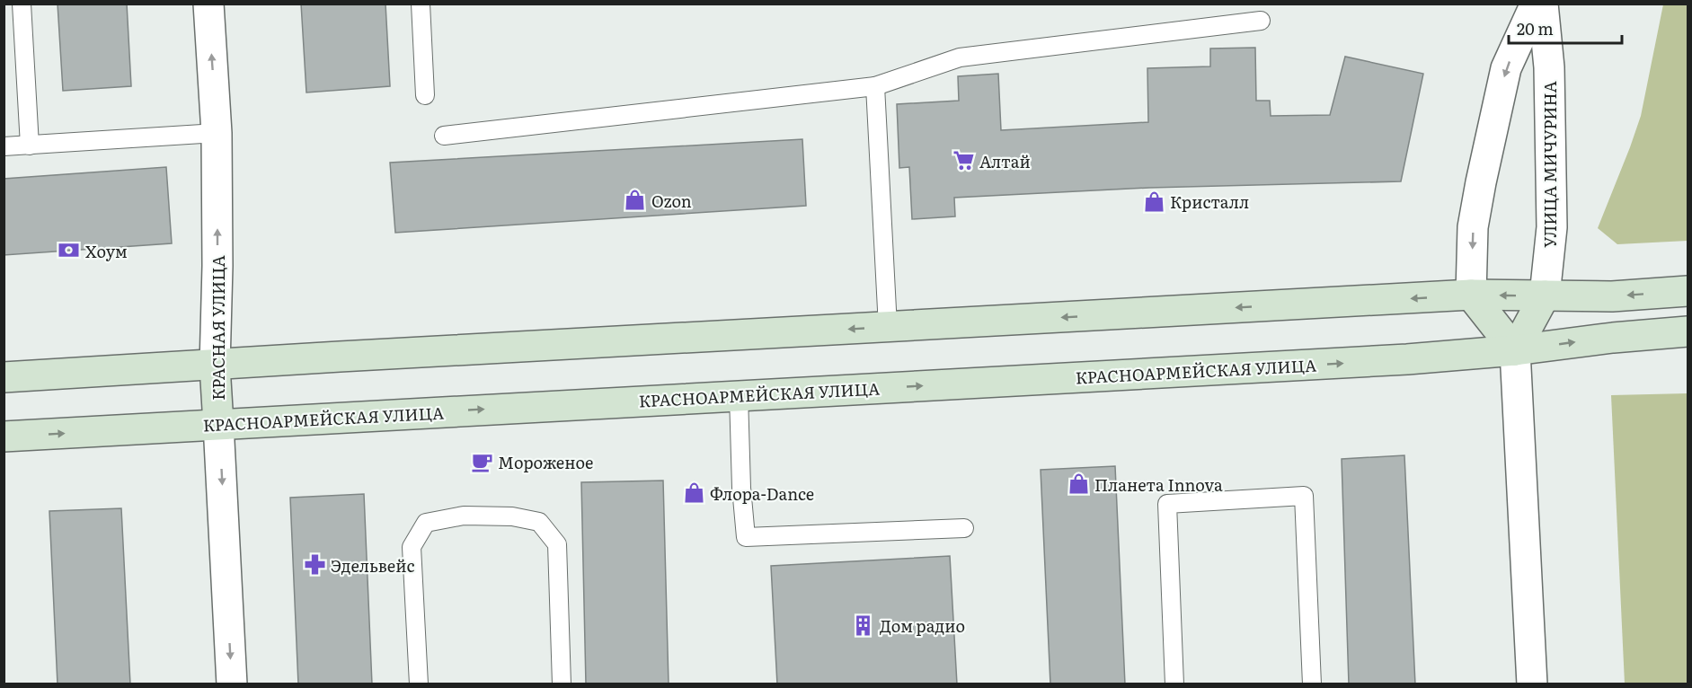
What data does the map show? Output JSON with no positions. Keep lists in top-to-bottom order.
{
  "streets": {
    "main road": ["УЛИЦА МИЧУРИНА", "КРАСНАЯ УЛИЦА", "КРАСНОАРМЕЙСКАЯ УЛИЦА"]
  },
  "crossings": [
    ["УЛИЦА МИЧУРИНА", "КРАСНОАРМЕЙСКАЯ УЛИЦА"],
    ["КРАСНАЯ УЛИЦА", "КРАСНОАРМЕЙСКАЯ УЛИЦА"]
  ],
  "places": {
    "supermarket": ["Алтай"],
    "shop": [
      "Ozon",
      "Кристалл",
      "Планета Innova",
      "Флора-Dance"
    ],
    "bank": ["Хоум"],
    "cafe": ["Мороженое"],
    "pharmacy": ["Эдельвейс"],
    "building": ["Дом радио"]
  },
  "scale_bar": "20 m"
}
